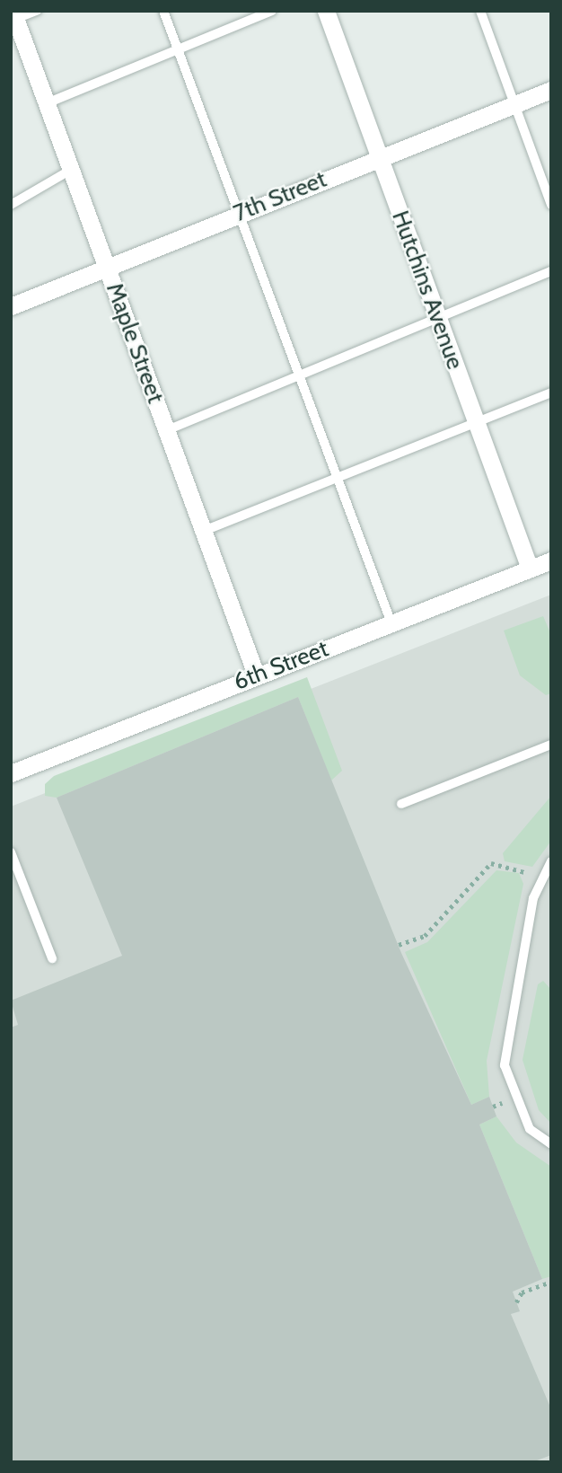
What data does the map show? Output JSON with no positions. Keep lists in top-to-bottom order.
{
  "streets": {
    "street": [
      "7th Street",
      "Hutchins Avenue",
      "Maple Street",
      "6th Street"
    ]
  },
  "crossings": [
    ["7th Street", "Hutchins Avenue"],
    ["7th Street", "Maple Street"],
    ["Hutchins Avenue", "6th Street"],
    ["Maple Street", "6th Street"]
  ]
}
